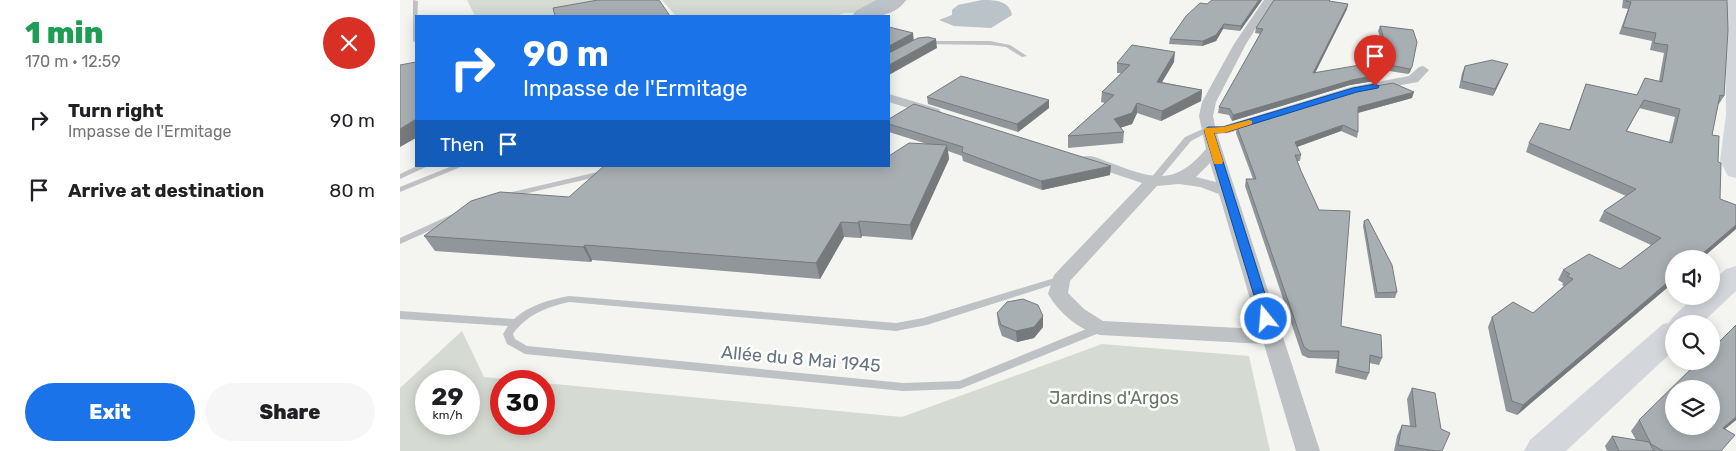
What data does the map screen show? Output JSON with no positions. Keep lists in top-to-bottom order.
{
  "streets": {
    "lane": ["Allée du 8 Mai 1945"]
  },
  "parks": ["Jardins d'Argos"],
  "page": {
    "heading": ["1 min", "170 m · 12:59"],
    "turn": ["90 m", "Impasse de l'Ermitage"],
    "list": [
      {
        "name": "Turn right",
        "note": "Impasse de l'Ermitage",
        "value": "90 m"
      },
      {
        "name": "Arrive at destination",
        "value": "80 m"
      }
    ],
    "then": "Then",
    "speed": "29 km/h",
    "limit": "30",
    "buttons": ["Exit", "Share"]
  }
}
